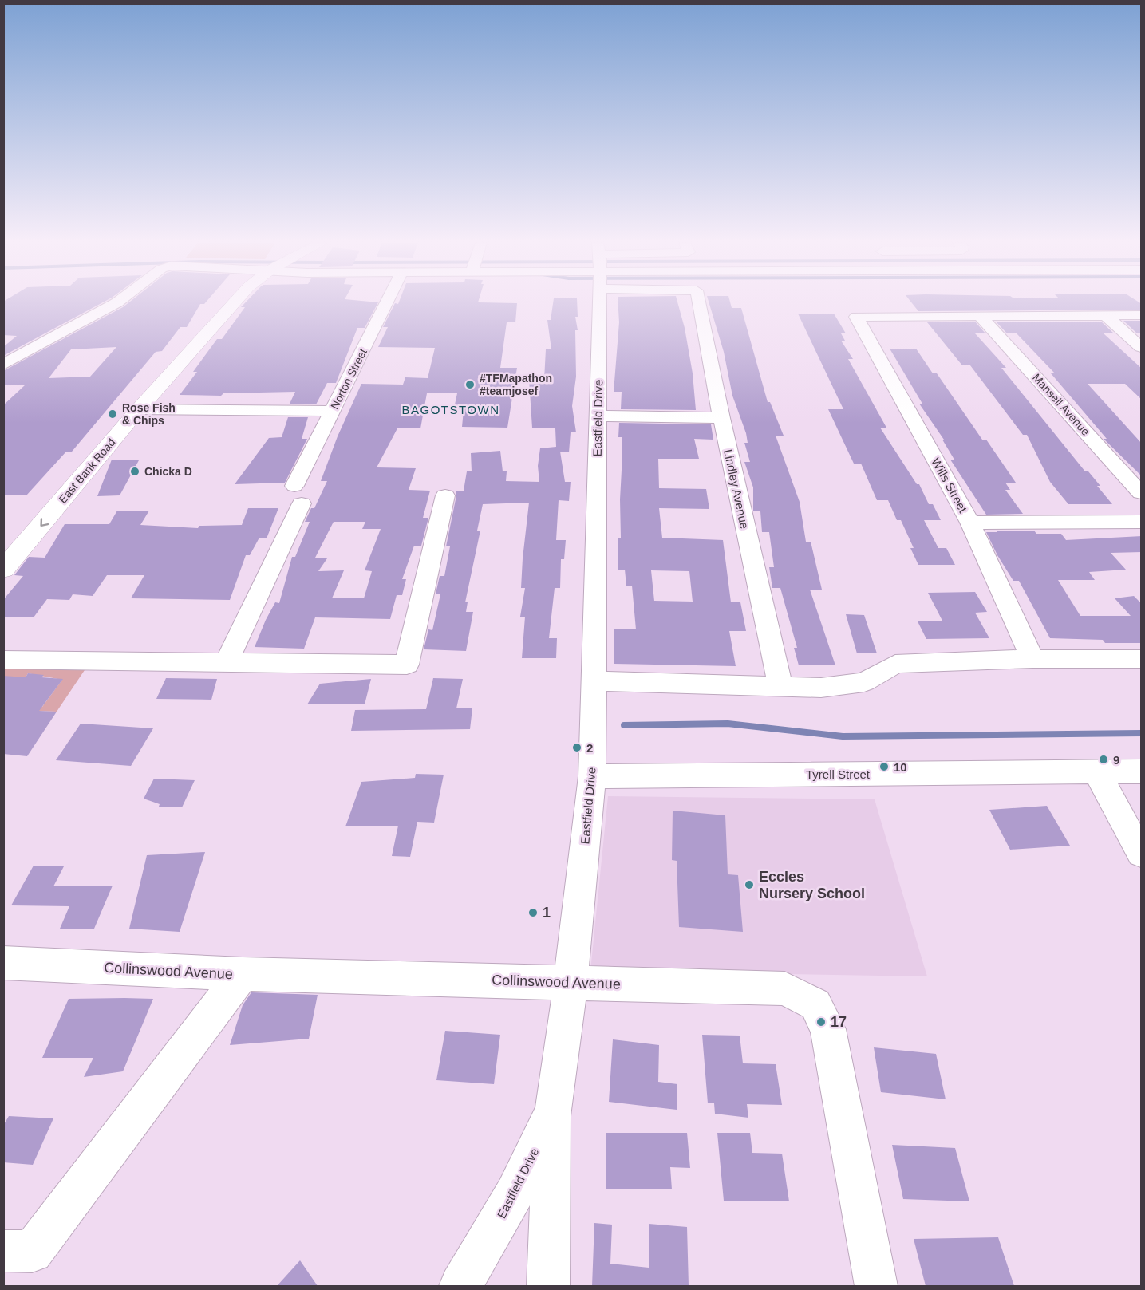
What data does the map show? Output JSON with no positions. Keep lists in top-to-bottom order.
{
  "streets": {
    "main road": ["East Bank Road"],
    "street": [
      "Norton Street",
      "Mansell Avenue",
      "Eastfield Drive",
      "Wills Street",
      "Lindley Avenue",
      "Tyrell Street",
      "Collinswood Avenue"
    ]
  },
  "crossings": [
    ["Mansell Avenue", "Wills Street"],
    ["Eastfield Drive", "Tyrell Street"],
    ["Eastfield Drive", "Collinswood Avenue"]
  ],
  "districts": ["BAGOTSTOWN"],
  "places": [
    "#TFMapathon #teamjosef",
    "Rose Fish & Chips",
    "Chicka D",
    "2",
    "9",
    "10",
    "Eccles Nursery School",
    "1",
    "17"
  ]
}
